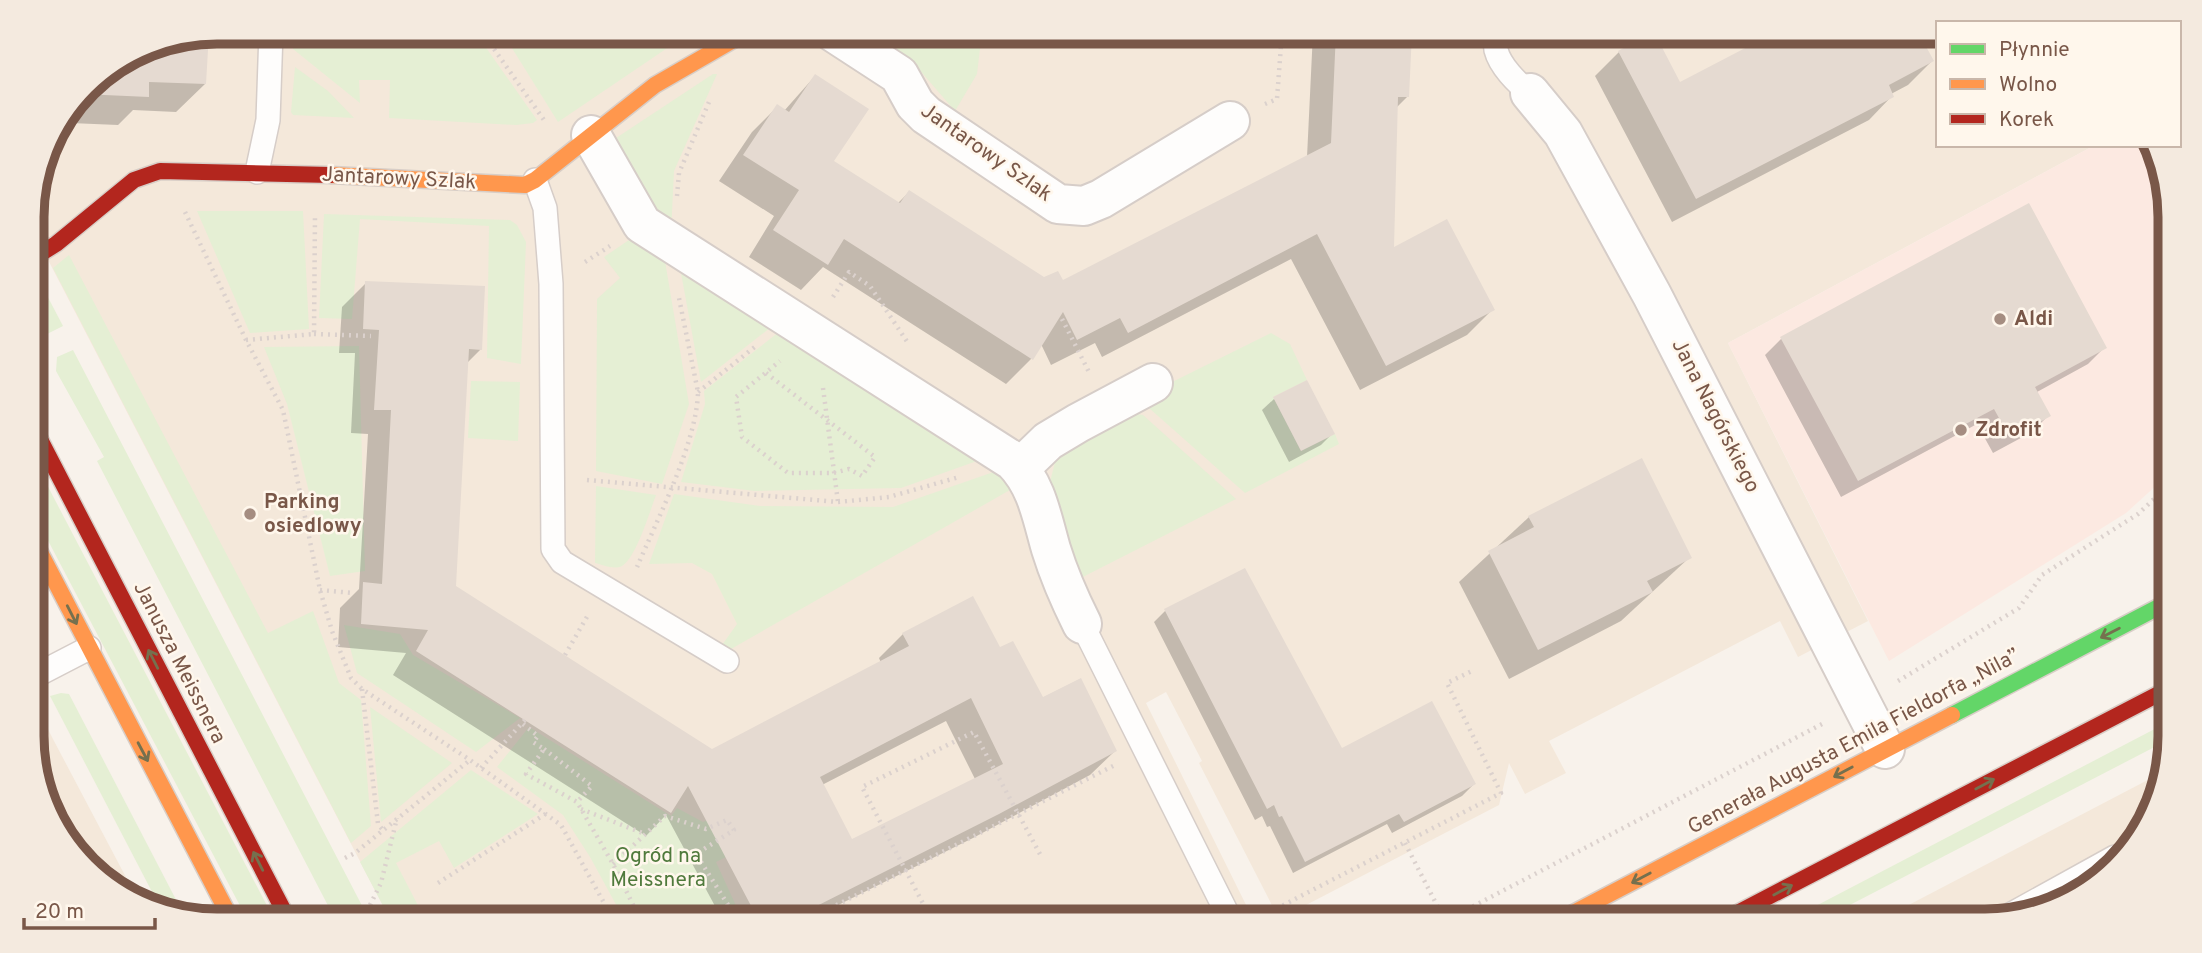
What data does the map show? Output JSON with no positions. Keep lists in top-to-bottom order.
{
  "streets": {
    "street": [
      "Jantarowy Szlak",
      "Jana Nagórskiego",
      "Janusza Meissnera",
      "Generała Augusta Emila Fieldorfa „Nila”"
    ]
  },
  "crossings": [
    ["Jana Nagórskiego", "Generała Augusta Emila Fieldorfa „Nila”"]
  ],
  "parks": ["Ogród na Meissnera"],
  "places": ["Aldi", "Zdrofit", "Parking osiedlowy"],
  "legend": ["Płynnie", "Wolno", "Korek"],
  "scale_bar": "20 m"
}
